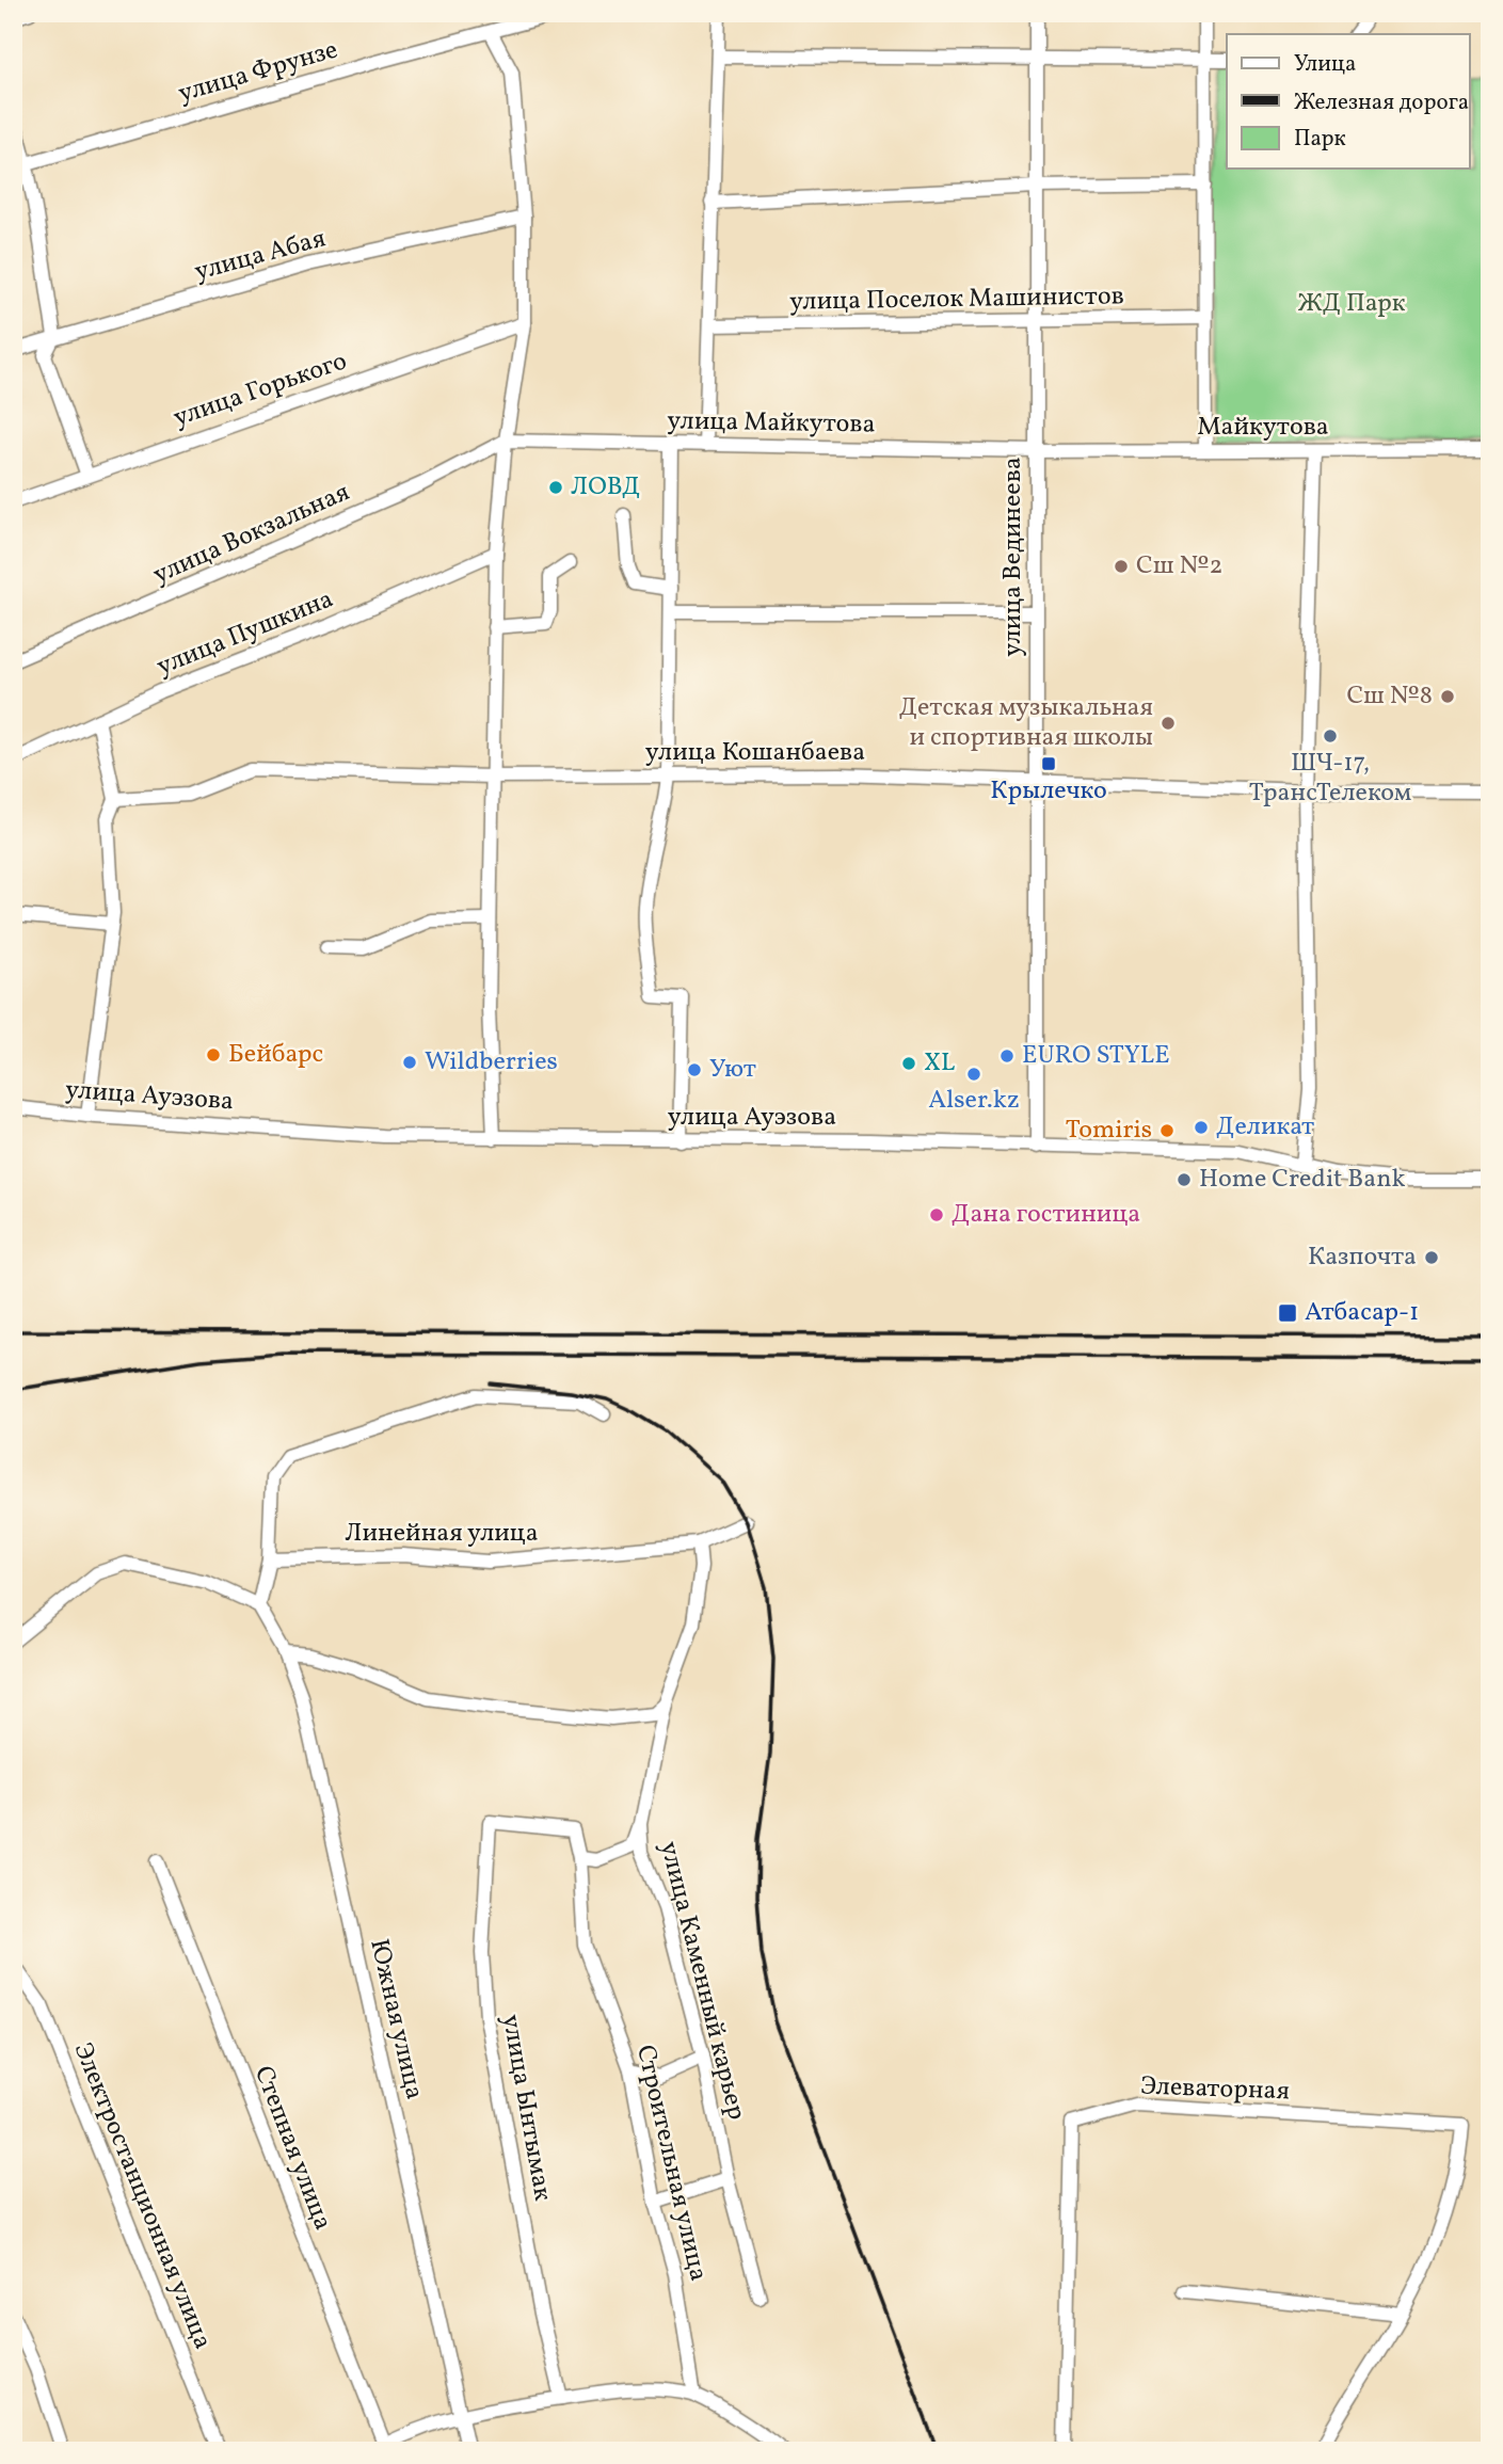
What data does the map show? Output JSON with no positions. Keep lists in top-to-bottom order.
{
  "streets": {
    "street": [
      "улица Фрунзе",
      "улица Абая",
      "улица Поселок Машинистов",
      "улица Горького",
      "улица Майкутова",
      "Майкутова",
      "улица Вокзальная",
      "улица Вединеева",
      "улица Пушкина",
      "улица Кошанбаева",
      "улица Ауэзова",
      "Линейная улица",
      "улица Каменный карьер",
      "Южная улица",
      "Элеваторная",
      "улица Ынтымак",
      "Степная улица",
      "Строительная улица",
      "Электростанционная улица"
    ]
  },
  "crossings": [
    ["улица Поселок Машинистов", "улица Вединеева"],
    ["улица Майкутова", "Майкутова"],
    ["улица Майкутова", "улица Вокзальная"],
    ["улица Майкутова", "улица Вединеева"],
    ["Майкутова", "улица Вединеева"],
    ["улица Вединеева", "улица Кошанбаева"],
    ["улица Вединеева", "улица Ауэзова"],
    ["Линейная улица", "улица Каменный карьер"],
    ["улица Ынтымак", "Строительная улица"]
  ],
  "parks": ["ЖД Парк"],
  "places": {
    "other": [
      "ЛОВД",
      "Сш №2",
      "Сш №8",
      "Детская музыкальная и спортивная школы",
      "ШЧ-17, ТрансТелеком",
      "Бейбарс",
      "EURO STYLE",
      "Wildberries",
      "XL",
      "Уют",
      "Alser.kz",
      "Деликат",
      "Tomiris",
      "Home Credit Bank",
      "Дана гостиница",
      "Казпочта"
    ],
    "transit": ["Крылечко", "Атбасар-1"]
  },
  "legend": ["Улица", "Железная дорога", "Парк"]
}
